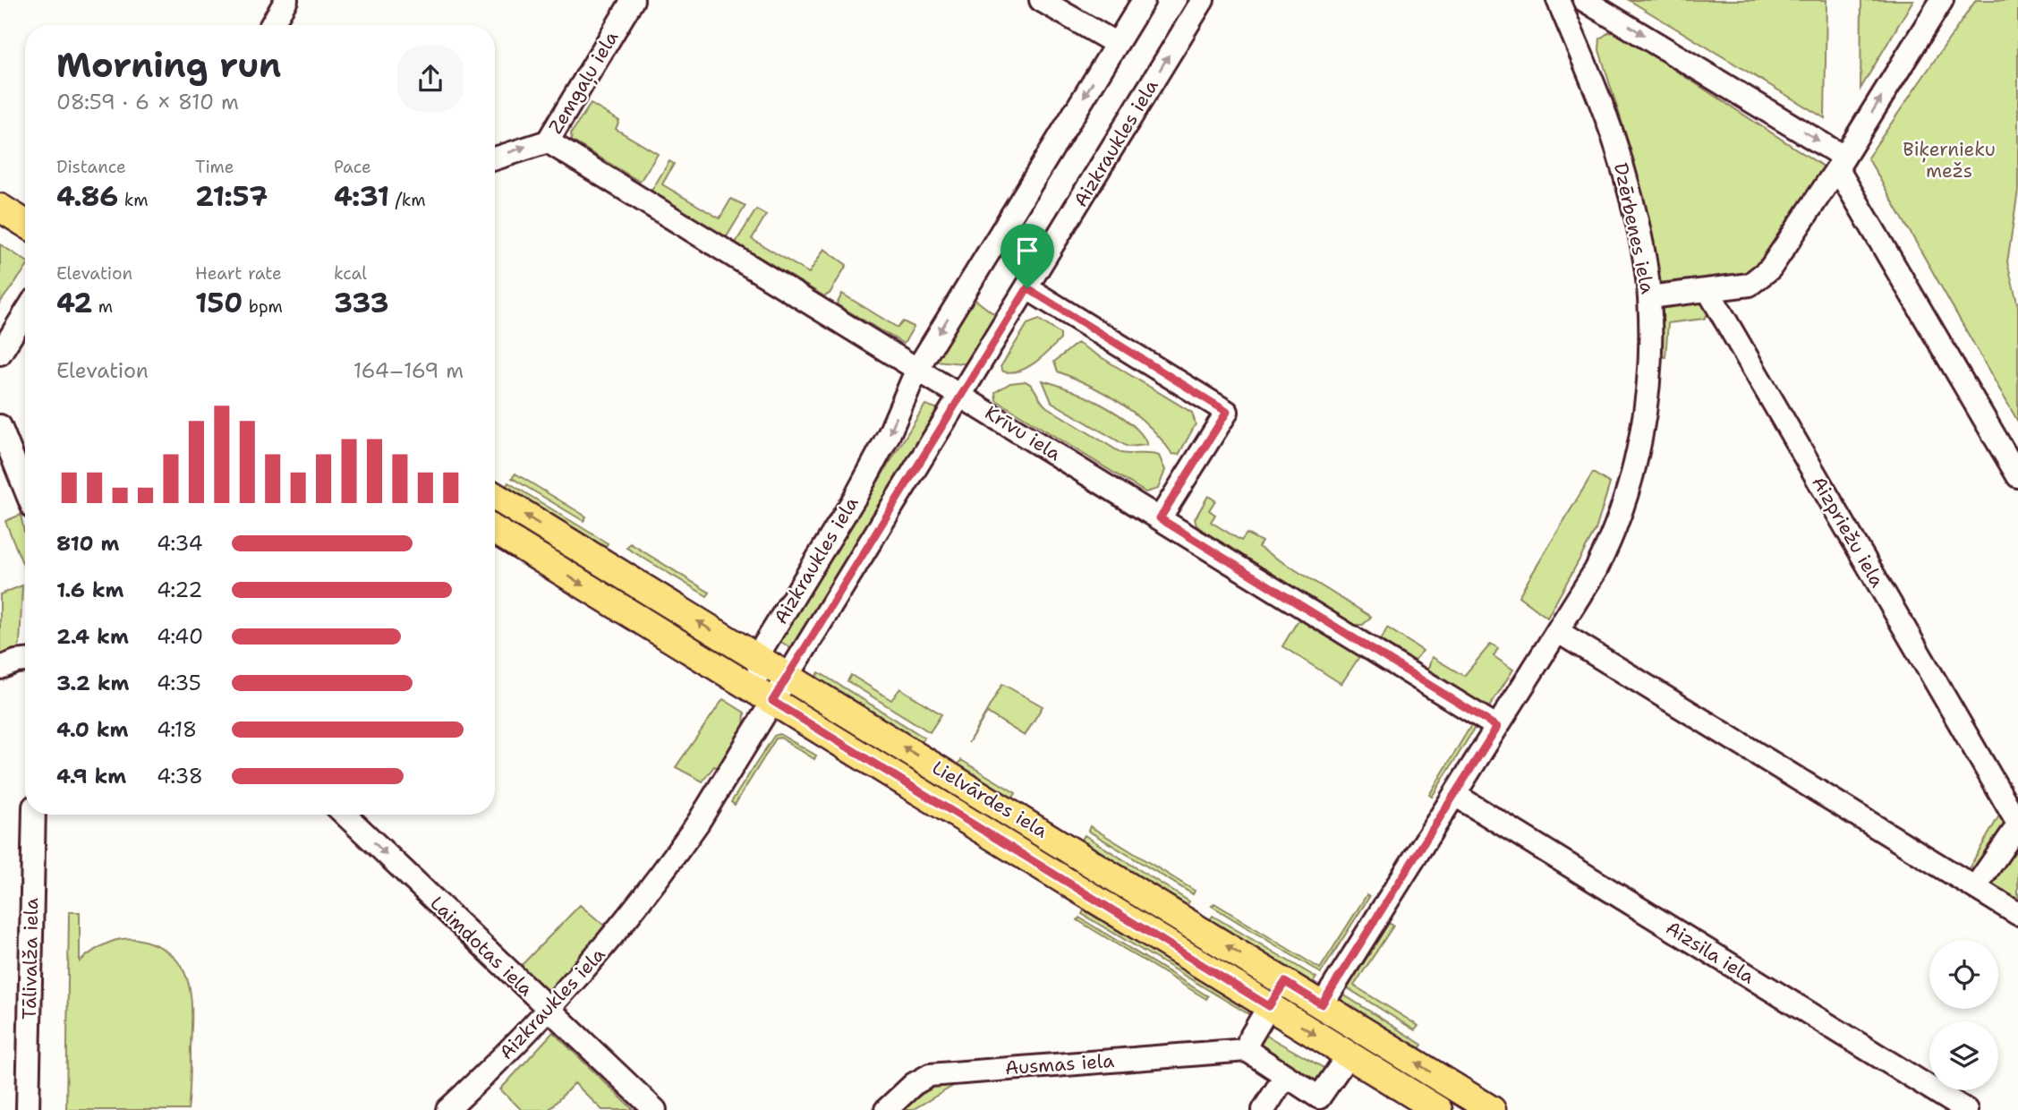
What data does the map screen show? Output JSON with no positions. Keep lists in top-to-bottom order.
{
  "streets": {
    "main road": ["Lielvārdes iela"],
    "street": [
      "Zemgaļu iela",
      "Aizkraukles iela",
      "Dzērbenes iela",
      "Krīvu iela",
      "Aizpriežu iela",
      "Laimdotas iela",
      "Aizsila iela",
      "Tālivalža iela",
      "Ausmas iela"
    ]
  },
  "crossings": [
    ["Zemgaļu iela", "Krīvu iela"],
    ["Aizkraukles iela", "Krīvu iela"],
    ["Aizkraukles iela", "Lielvārdes iela"],
    ["Aizkraukles iela", "Laimdotas iela"],
    ["Dzērbenes iela", "Krīvu iela"],
    ["Dzērbenes iela", "Lielvārdes iela"],
    ["Dzērbenes iela", "Aizsila iela"]
  ],
  "one_way": ["Laimdotas iela"],
  "parks": ["Biķernieku mežs"],
  "page": {
    "heading": ["Morning run", "08:59 · 6 × 810 m"],
    "stats": [
      ["Distance", "4.86 km"],
      ["Time", "21:57"],
      ["Pace", "4:31 /km"],
      ["Elevation", "42 m"],
      ["Heart rate", "150 bpm"],
      ["kcal", "333"]
    ],
    "chart": ["Elevation", "164–169 m"],
    "list": [
      {
        "name": "810 m",
        "note": "4:34"
      },
      {
        "name": "1.6 km",
        "note": "4:22"
      },
      {
        "name": "2.4 km",
        "note": "4:40"
      },
      {
        "name": "3.2 km",
        "note": "4:35"
      },
      {
        "name": "4.0 km",
        "note": "4:18"
      },
      {
        "name": "4.9 km",
        "note": "4:38"
      }
    ]
  }
}
